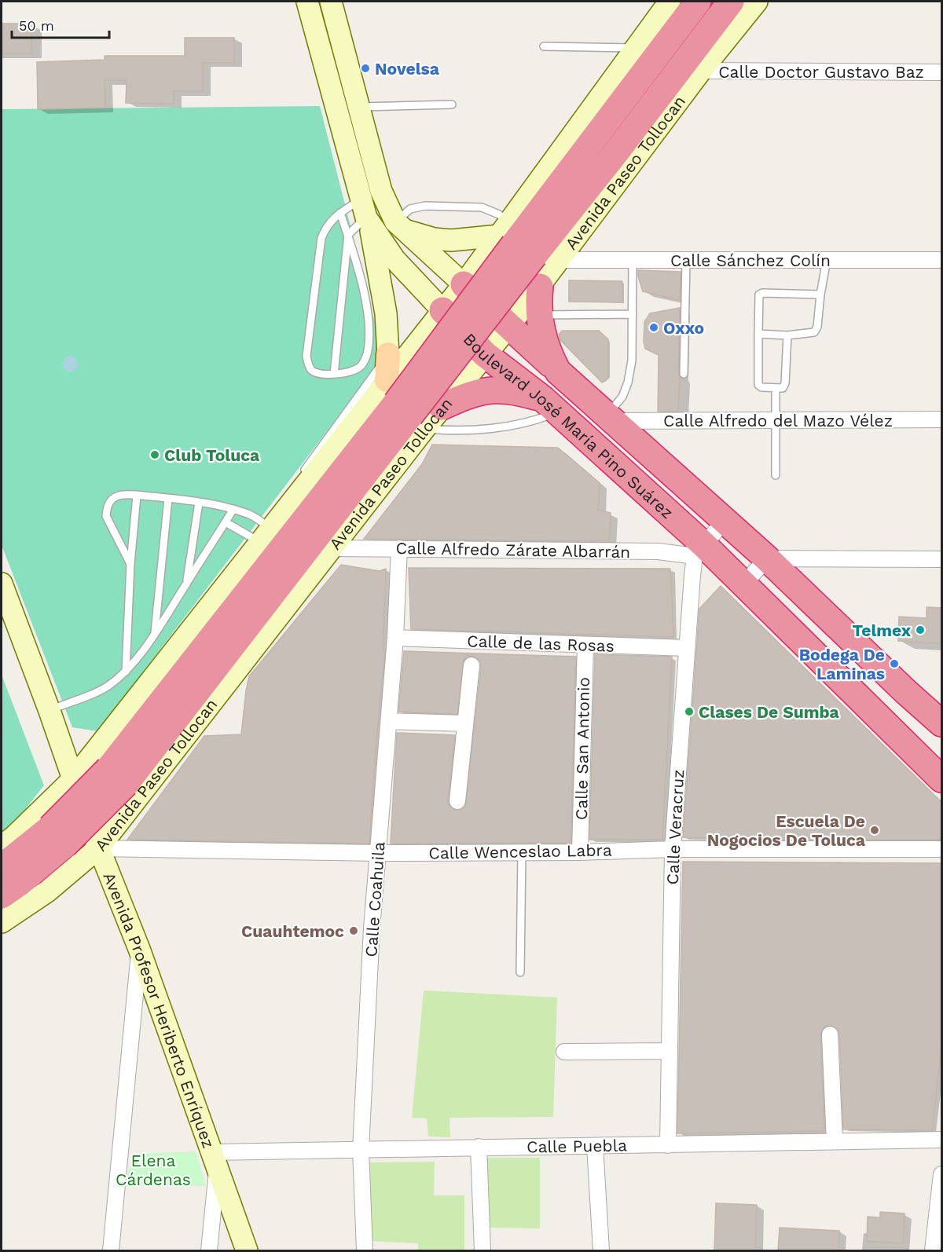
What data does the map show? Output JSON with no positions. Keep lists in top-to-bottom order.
{
  "streets": {
    "highway": ["Avenida Paseo Tollocan", "Boulevard José María Pino Suárez"],
    "main road": ["Avenida Profesor Heriberto Enríquez"],
    "street": [
      "Calle Doctor Gustavo Baz",
      "Calle Sánchez Colín",
      "Calle Alfredo del Mazo Vélez",
      "Calle Alfredo Zárate Albarrán",
      "Calle de las Rosas",
      "Calle San Antonio",
      "Calle Veracruz",
      "Calle Wenceslao Labra",
      "Calle Coahuila",
      "Calle Puebla"
    ]
  },
  "crossings": [
    ["Calle Doctor Gustavo Baz", "Avenida Paseo Tollocan"],
    ["Avenida Paseo Tollocan", "Calle Sánchez Colín"],
    ["Avenida Paseo Tollocan", "Boulevard José María Pino Suárez"],
    ["Avenida Paseo Tollocan", "Calle Alfredo Zárate Albarrán"],
    ["Avenida Paseo Tollocan", "Calle Wenceslao Labra"],
    ["Avenida Paseo Tollocan", "Avenida Profesor Heriberto Enríquez"],
    ["Calle Alfredo del Mazo Vélez", "Boulevard José María Pino Suárez"],
    ["Boulevard José María Pino Suárez", "Calle Alfredo Zárate Albarrán"],
    ["Boulevard José María Pino Suárez", "Calle Veracruz"],
    ["Calle Alfredo Zárate Albarrán", "Calle Veracruz"],
    ["Calle Alfredo Zárate Albarrán", "Calle Coahuila"],
    ["Calle de las Rosas", "Calle San Antonio"],
    ["Calle de las Rosas", "Calle Veracruz"],
    ["Calle de las Rosas", "Calle Coahuila"],
    ["Calle San Antonio", "Calle Wenceslao Labra"],
    ["Calle Veracruz", "Calle Wenceslao Labra"],
    ["Calle Veracruz", "Calle Puebla"],
    ["Calle Wenceslao Labra", "Calle Coahuila"],
    ["Calle Wenceslao Labra", "Avenida Profesor Heriberto Enríquez"],
    ["Calle Coahuila", "Calle Puebla"],
    ["Avenida Profesor Heriberto Enríquez", "Calle Puebla"]
  ],
  "parks": ["Elena Cárdenas"],
  "places": [
    "Novelsa",
    "Oxxo",
    "Club Toluca",
    "Telmex",
    "Bodega De Laminas",
    "Clases De Sumba",
    "Escuela De Nogocios De Toluca",
    "Cuauhtemoc"
  ],
  "scale_bar": "50 m"
}
